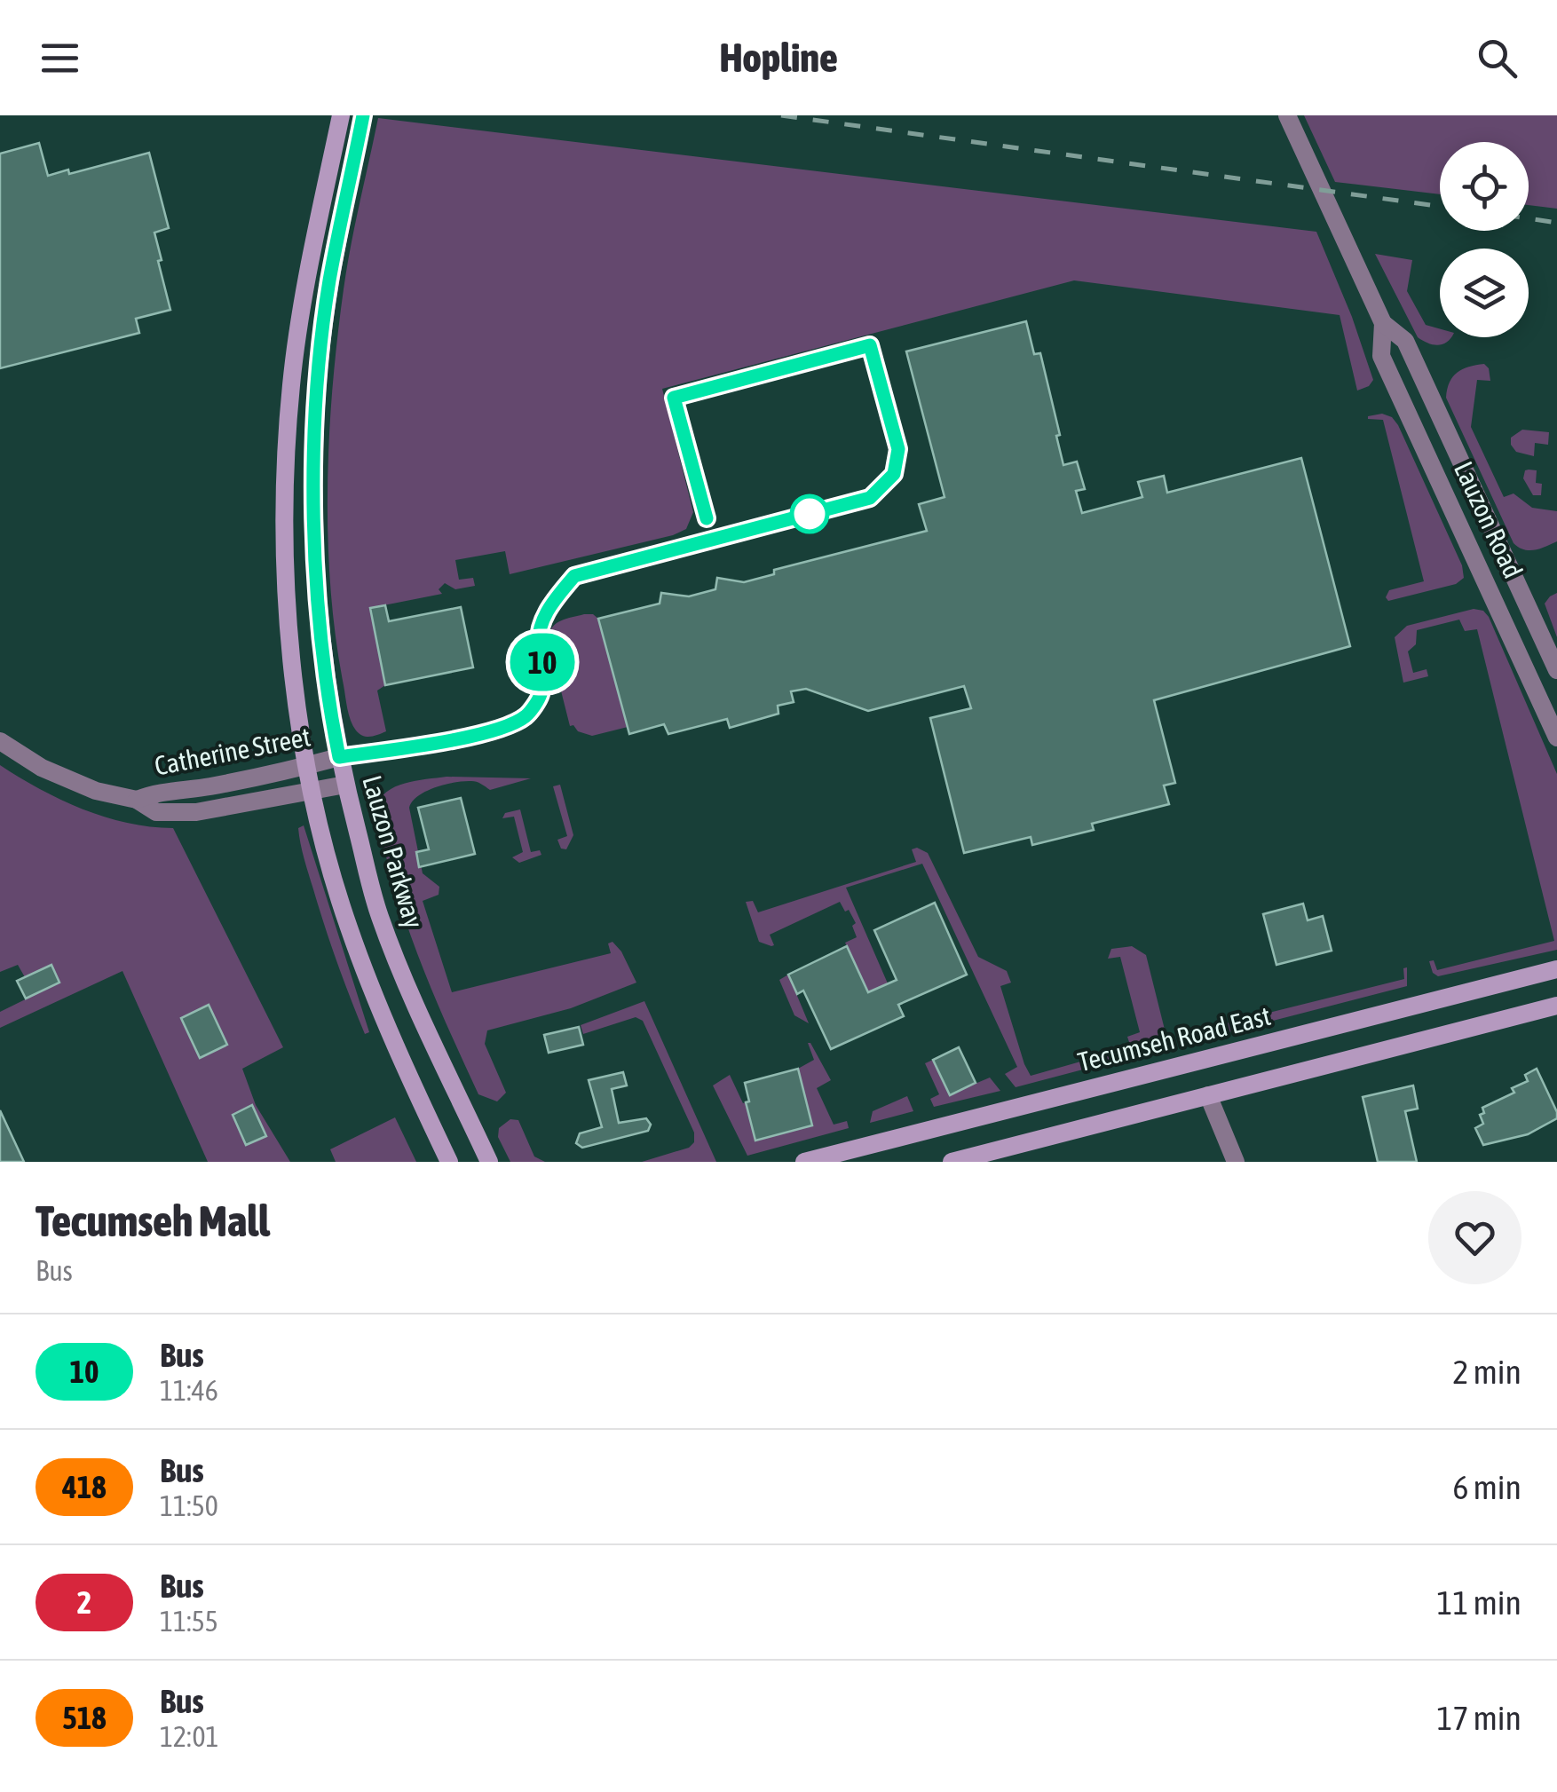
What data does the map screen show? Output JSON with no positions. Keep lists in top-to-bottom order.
{
  "streets": {
    "main road": ["Lauzon Parkway", "Tecumseh Road East"],
    "street": ["Lauzon Road", "Catherine Street"]
  },
  "crossings": [
    ["Catherine Street", "Lauzon Parkway"]
  ],
  "lines": ["bus line 10"],
  "page": {
    "header": "Hopline",
    "on_map": "10",
    "heading": ["Tecumseh Mall", "Bus"],
    "list": [
      {
        "mark": "10",
        "name": "Bus",
        "note": "11:46",
        "value": "2 min"
      },
      {
        "mark": "418",
        "name": "Bus",
        "note": "11:50",
        "value": "6 min"
      },
      {
        "mark": "2",
        "name": "Bus",
        "note": "11:55",
        "value": "11 min"
      },
      {
        "mark": "518",
        "name": "Bus",
        "note": "12:01",
        "value": "17 min"
      }
    ]
  }
}
